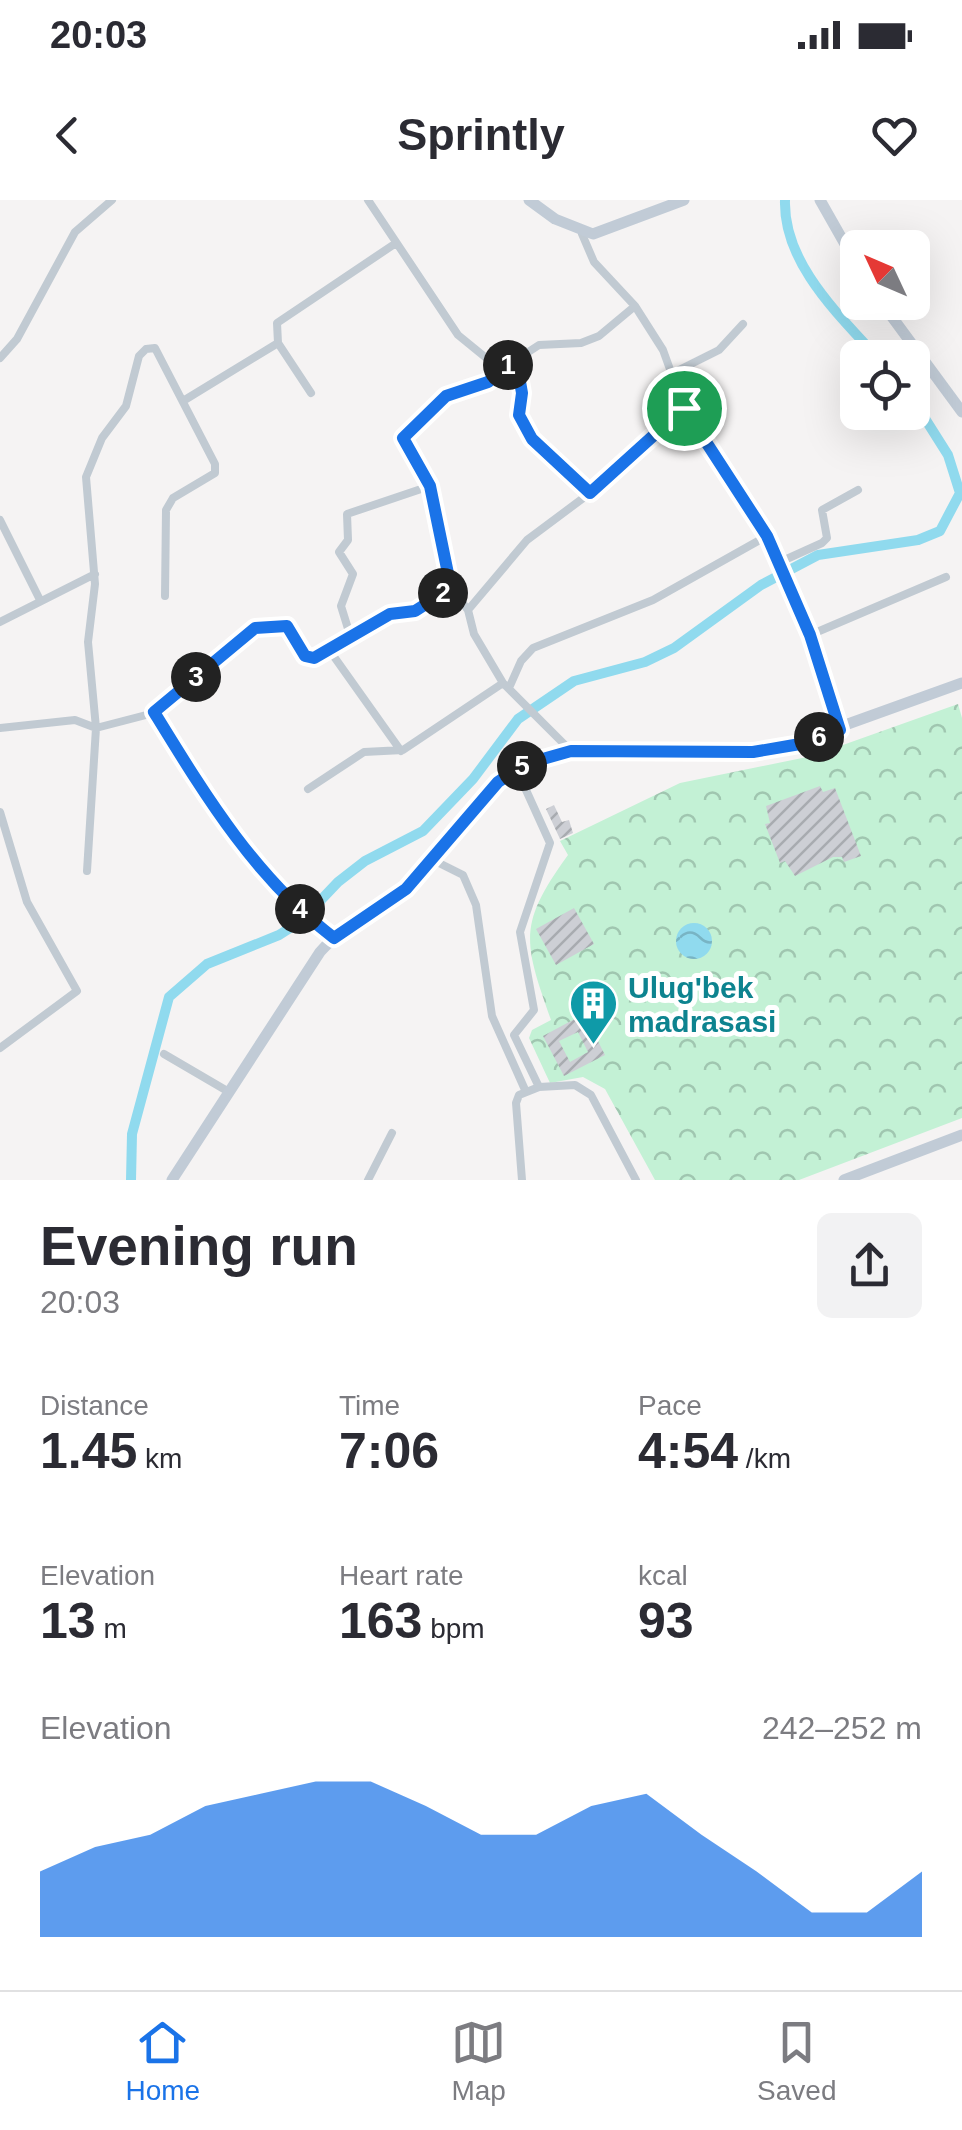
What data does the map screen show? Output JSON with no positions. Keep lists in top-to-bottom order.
{
  "places": {
    "building": ["Ulug'bek madrasasi"]
  },
  "north": "top left",
  "page": {
    "status": "20:03",
    "header": "Sprintly",
    "pins": [
      "1",
      "2",
      "3",
      "6",
      "5",
      "4"
    ],
    "heading": ["Evening run", "20:03"],
    "stats": [
      ["Distance", "1.45 km"],
      ["Time", "7:06"],
      ["Pace", "4:54 /km"],
      ["Elevation", "13 m"],
      ["Heart rate", "163 bpm"],
      ["kcal", "93"]
    ],
    "chart": ["Elevation", "242–252 m"],
    "tabs": ["Home", "Map", "Saved"]
  }
}
